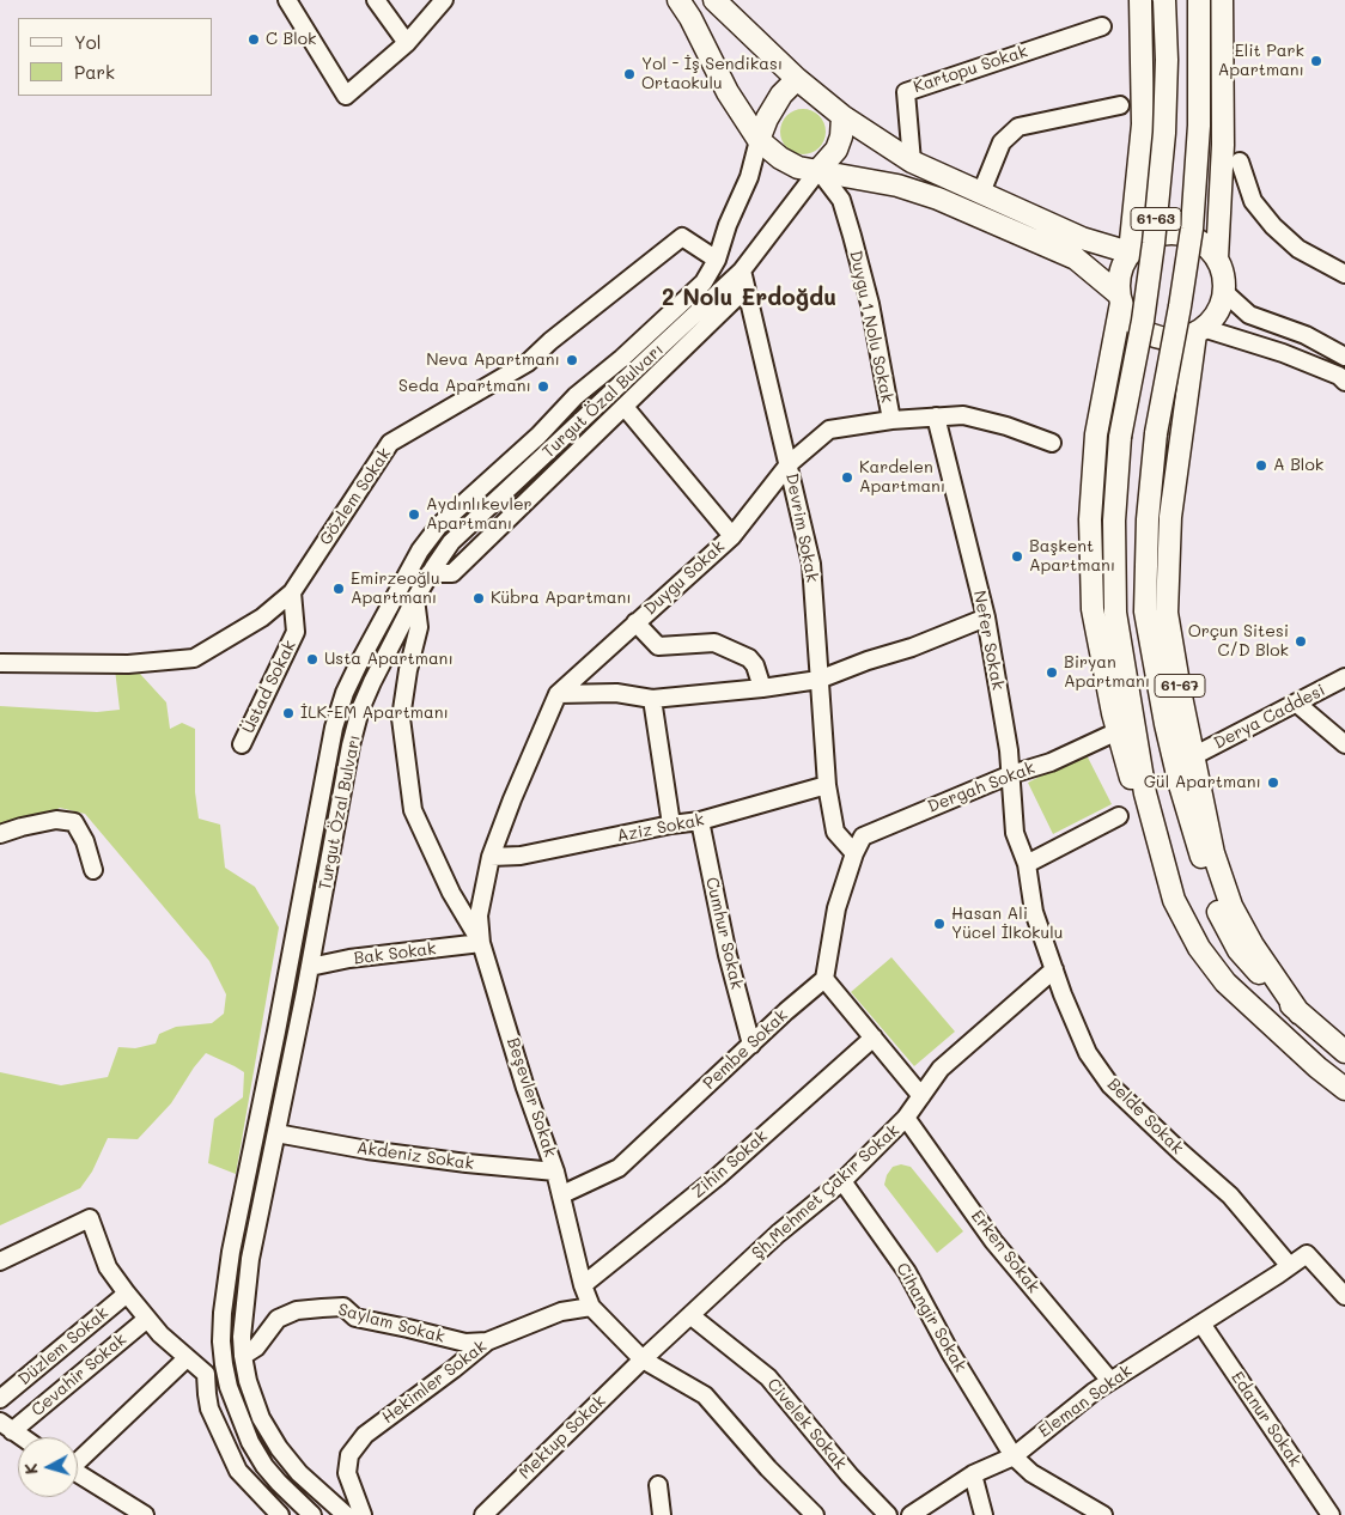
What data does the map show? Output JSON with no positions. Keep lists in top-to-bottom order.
{
  "streets": {
    "main road": ["61-63", "61-67"],
    "street": [
      "Kartopu Sokak",
      "Duygu 1 Nolu Sokak",
      "Turgut Özal Bulvarı",
      "Gözlem Sokak",
      "Devrim Sokak",
      "Duygu Sokak",
      "Nefer Sokak",
      "Üstad Sokak",
      "Derya Caddesi",
      "Dergah Sokak",
      "Aziz Sokak",
      "Cumhur Sokak",
      "Bak Sokak",
      "Pembe Sokak",
      "Beşevler Sokak",
      "Belde Sokak",
      "Akdeniz Sokak",
      "Zihin Sokak",
      "Şh.Mehmet Çakır Sokak",
      "Erken Sokak",
      "Cihangir Sokak",
      "Saylam Sokak",
      "Düzlem Sokak",
      "Cevahir Sokak",
      "Hekimler Sokak",
      "Eleman Sokak",
      "Edanur Sokak",
      "Civelek Sokak",
      "Mektup Sokak"
    ]
  },
  "crossings": [
    ["61-63", "61-67"],
    ["Duygu 1 Nolu Sokak", "Turgut Özal Bulvarı"],
    ["Duygu 1 Nolu Sokak", "Duygu Sokak"],
    ["Turgut Özal Bulvarı", "Gözlem Sokak"],
    ["Turgut Özal Bulvarı", "Devrim Sokak"],
    ["Turgut Özal Bulvarı", "Bak Sokak"],
    ["Turgut Özal Bulvarı", "Beşevler Sokak"],
    ["Turgut Özal Bulvarı", "Akdeniz Sokak"],
    ["Turgut Özal Bulvarı", "Saylam Sokak"],
    ["Gözlem Sokak", "Üstad Sokak"],
    ["Devrim Sokak", "Duygu Sokak"],
    ["Devrim Sokak", "Dergah Sokak"],
    ["Devrim Sokak", "Aziz Sokak"],
    ["Duygu Sokak", "Nefer Sokak"],
    ["Duygu Sokak", "Aziz Sokak"],
    ["Duygu Sokak", "Bak Sokak"],
    ["Duygu Sokak", "Beşevler Sokak"],
    ["Nefer Sokak", "Dergah Sokak"],
    ["Nefer Sokak", "Belde Sokak"],
    ["61-67", "Derya Caddesi"],
    ["Aziz Sokak", "Cumhur Sokak"],
    ["Cumhur Sokak", "Pembe Sokak"],
    ["Bak Sokak", "Beşevler Sokak"],
    ["Pembe Sokak", "Beşevler Sokak"],
    ["Beşevler Sokak", "Akdeniz Sokak"],
    ["Beşevler Sokak", "Zihin Sokak"],
    ["Beşevler Sokak", "Şh.Mehmet Çakır Sokak"],
    ["Beşevler Sokak", "Hekimler Sokak"],
    ["Beşevler Sokak", "Mektup Sokak"],
    ["Belde Sokak", "Şh.Mehmet Çakır Sokak"],
    ["Belde Sokak", "Eleman Sokak"],
    ["Şh.Mehmet Çakır Sokak", "Erken Sokak"],
    ["Şh.Mehmet Çakır Sokak", "Cihangir Sokak"],
    ["Şh.Mehmet Çakır Sokak", "Civelek Sokak"],
    ["Şh.Mehmet Çakır Sokak", "Mektup Sokak"],
    ["Erken Sokak", "Eleman Sokak"],
    ["Cihangir Sokak", "Eleman Sokak"],
    ["Saylam Sokak", "Hekimler Sokak"],
    ["Eleman Sokak", "Edanur Sokak"]
  ],
  "districts": ["2 Nolu Erdoğdu"],
  "places": [
    "C Blok",
    "Elit Park Apartmanı",
    "Yol - İş Sendikası Ortaokulu",
    "Neva Apartmanı",
    "Seda Apartmanı",
    "A Blok",
    "Kardelen Apartmanı",
    "Aydınlıkevler Apartmanı",
    "Başkent Apartmanı",
    "Emirzeoğlu Apartmanı",
    "Kübra Apartmanı",
    "Orçun Sitesi C/D Blok",
    "Usta Apartmanı",
    "Biryan Apartmanı",
    "İLK-EM Apartmanı",
    "Gül Apartmanı",
    "Hasan Ali Yücel İlkokulu"
  ],
  "legend": ["Yol", "Park"],
  "north": "left"
}
